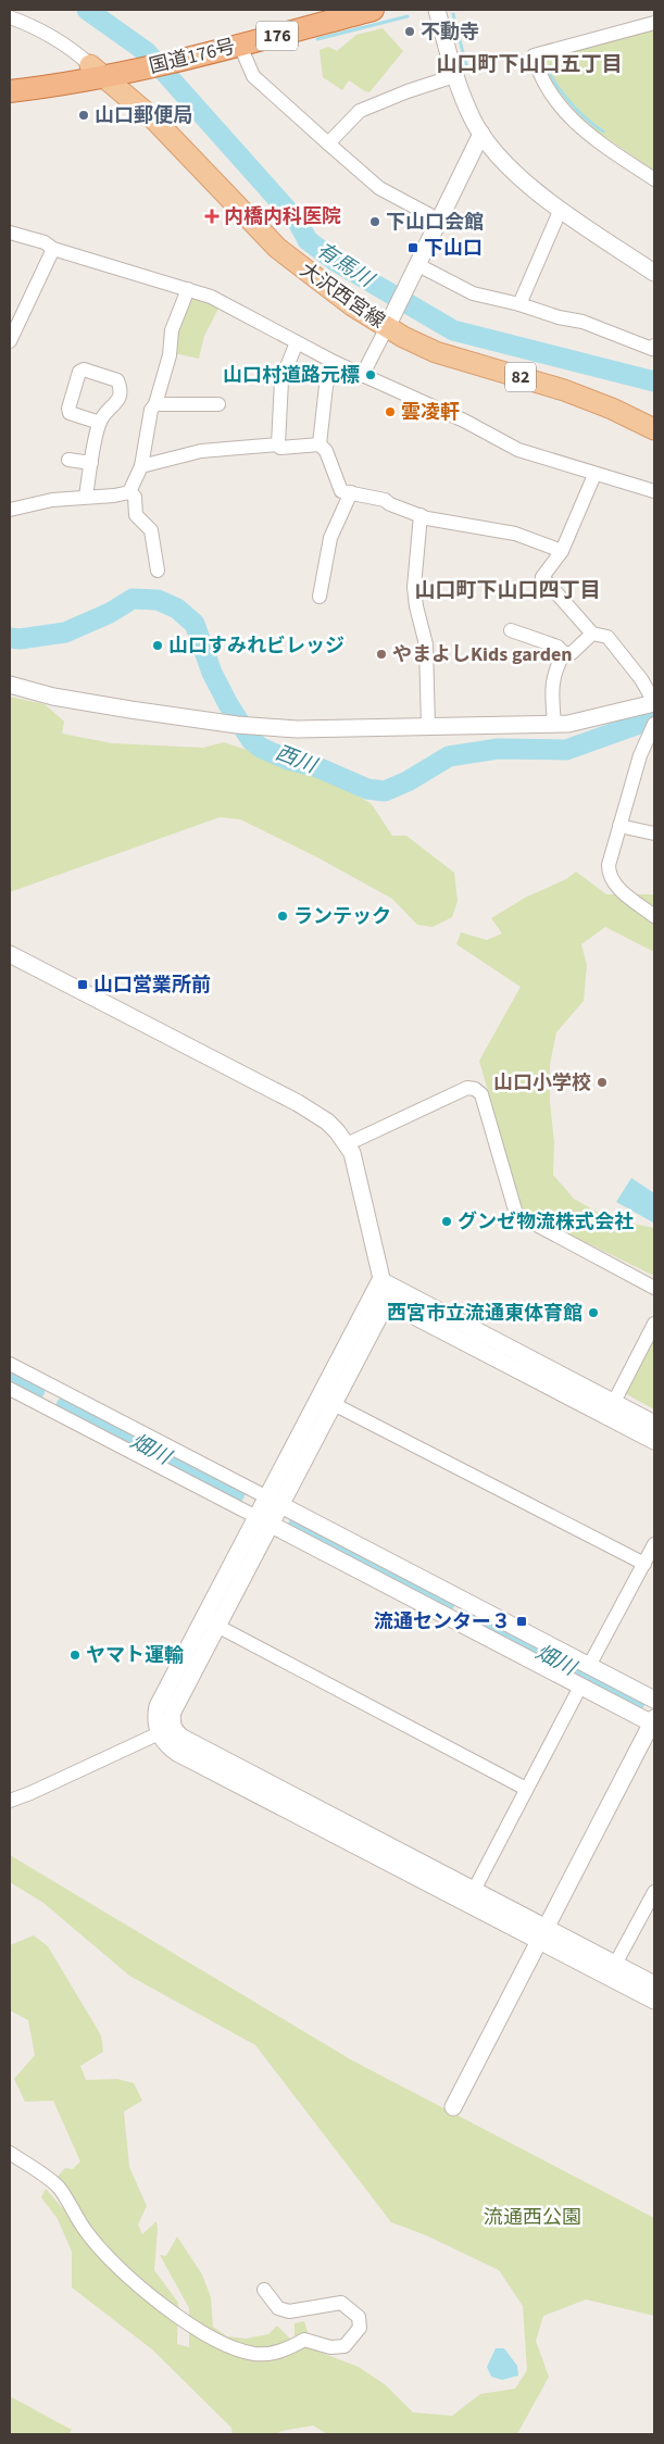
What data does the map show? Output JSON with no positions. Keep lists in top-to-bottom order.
{
  "streets": {
    "highway": ["176", "国道176号"],
    "main road": ["大沢西宮線", "82"]
  },
  "crossings": [
    ["国道176号", "大沢西宮線"]
  ],
  "districts": ["山口町下山口五丁目", "山口町下山口四丁目"],
  "water": ["有馬川", "西川", "畑川"],
  "parks": ["流通西公園"],
  "places": {
    "other": [
      "不動寺",
      "山口郵便局",
      "下山口会館",
      "山口村道路元標",
      "雲凌軒",
      "山口すみれビレッジ",
      "やまよしKids garden",
      "ランテック",
      "山口小学校",
      "グンゼ物流株式会社",
      "西宮市立流通東体育館",
      "ヤマト運輸"
    ],
    "health": ["内橋内科医院"],
    "transit": ["下山口", "山口営業所前", "流通センター３"]
  }
}
